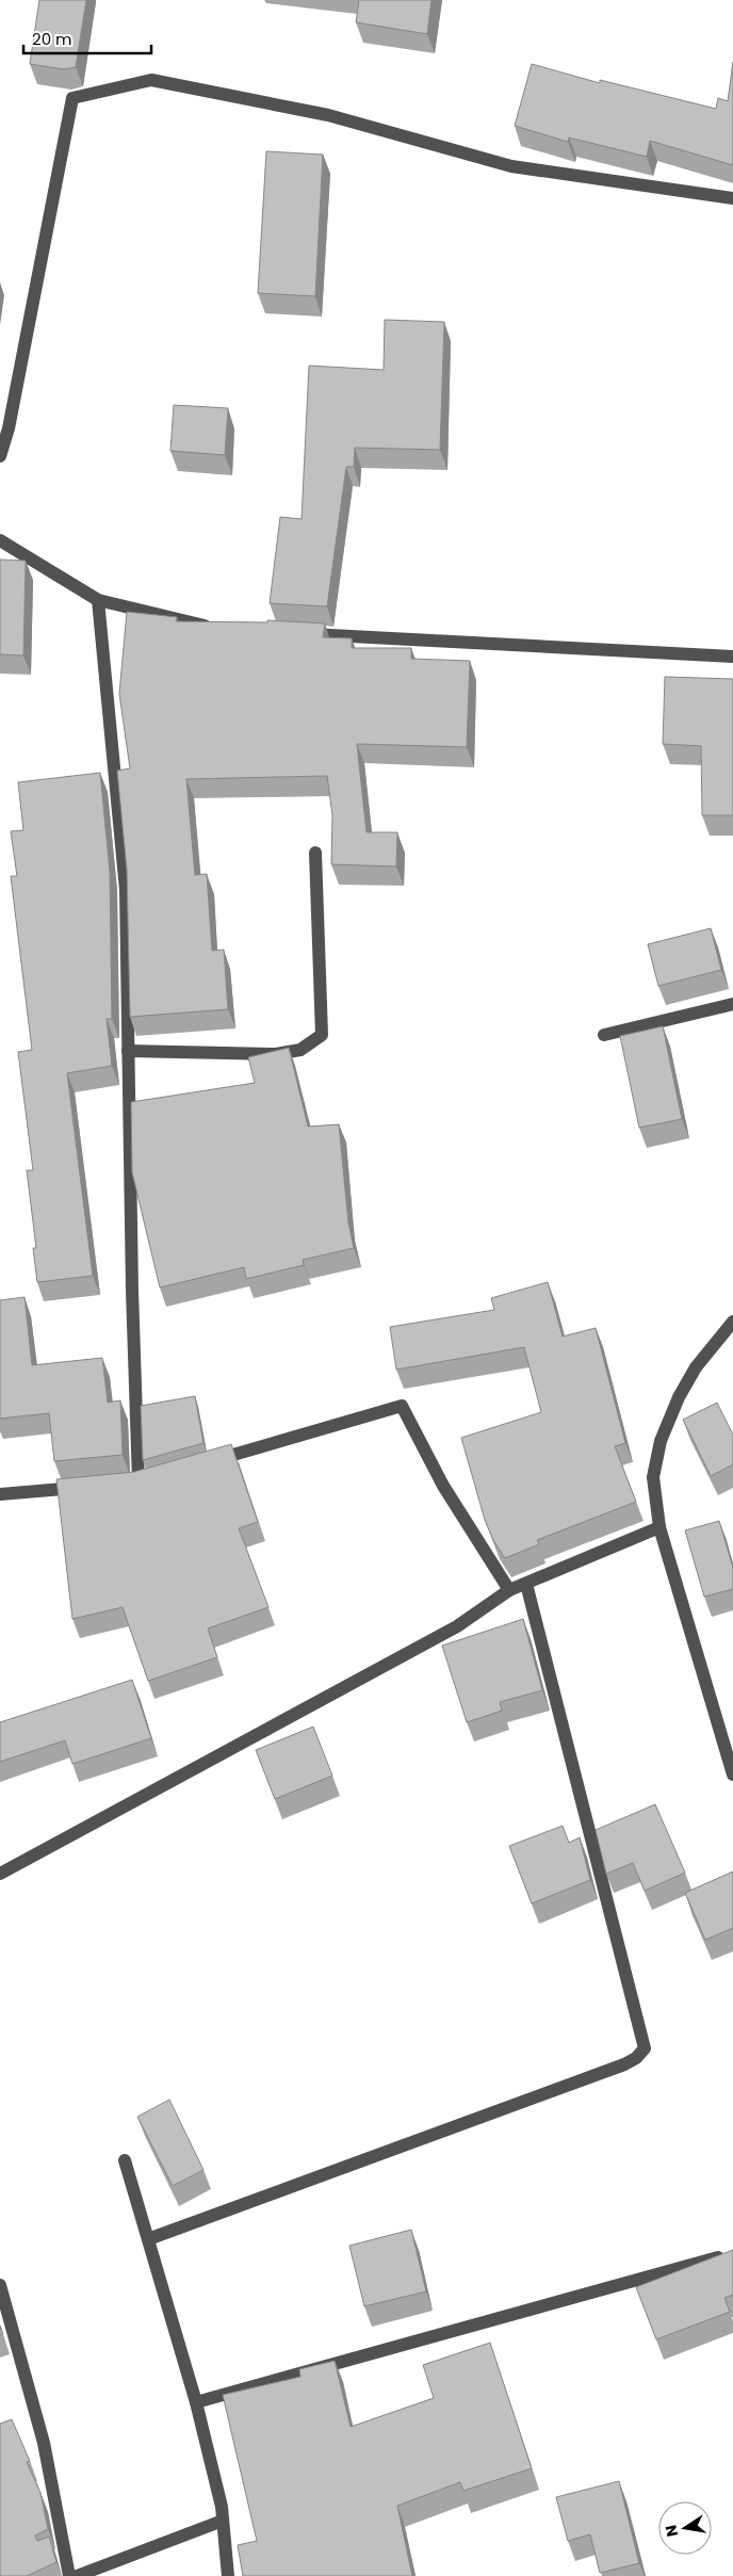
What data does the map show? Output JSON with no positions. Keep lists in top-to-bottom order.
{
  "scale_bar": "20 m",
  "north": "left"
}
